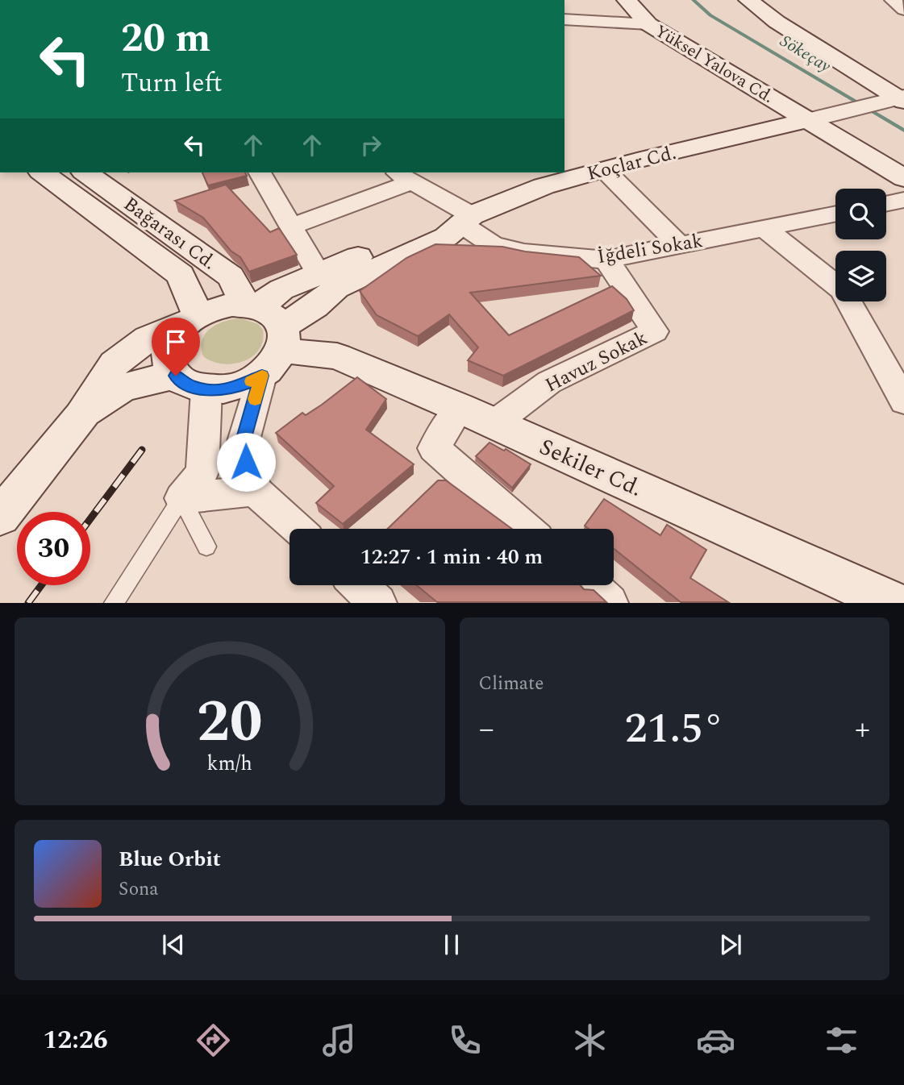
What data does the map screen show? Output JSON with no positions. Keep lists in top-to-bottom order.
{
  "streets": {
    "main road": [
      "Yüksel Yalova Cd.",
      "Koçlar Cd.",
      "Bağarası Cd.",
      "Sekiler Cd."
    ],
    "street": ["İğdeli Sokak", "Havuz Sokak"]
  },
  "crossings": [
    ["Yüksel Yalova Cd.", "Koçlar Cd."],
    ["Koçlar Cd.", "Bağarası Cd."],
    ["Koçlar Cd.", "İğdeli Sokak"],
    ["Koçlar Cd.", "Sekiler Cd."],
    ["Bağarası Cd.", "Sekiler Cd."],
    ["İğdeli Sokak", "Havuz Sokak"],
    ["Havuz Sokak", "Sekiler Cd."]
  ],
  "water": ["Sökeçay"],
  "page": {
    "turn": ["20 m", "Turn left"],
    "limit": "30",
    "trip": "12:27 · 1 min · 40 m",
    "tile": "Climate",
    "heat": ["−", "21.5°", "+"],
    "song": ["Blue Orbit", "Sona"],
    "tabs": "12:26",
    "gauge": ["20", "km/h"]
  }
}
